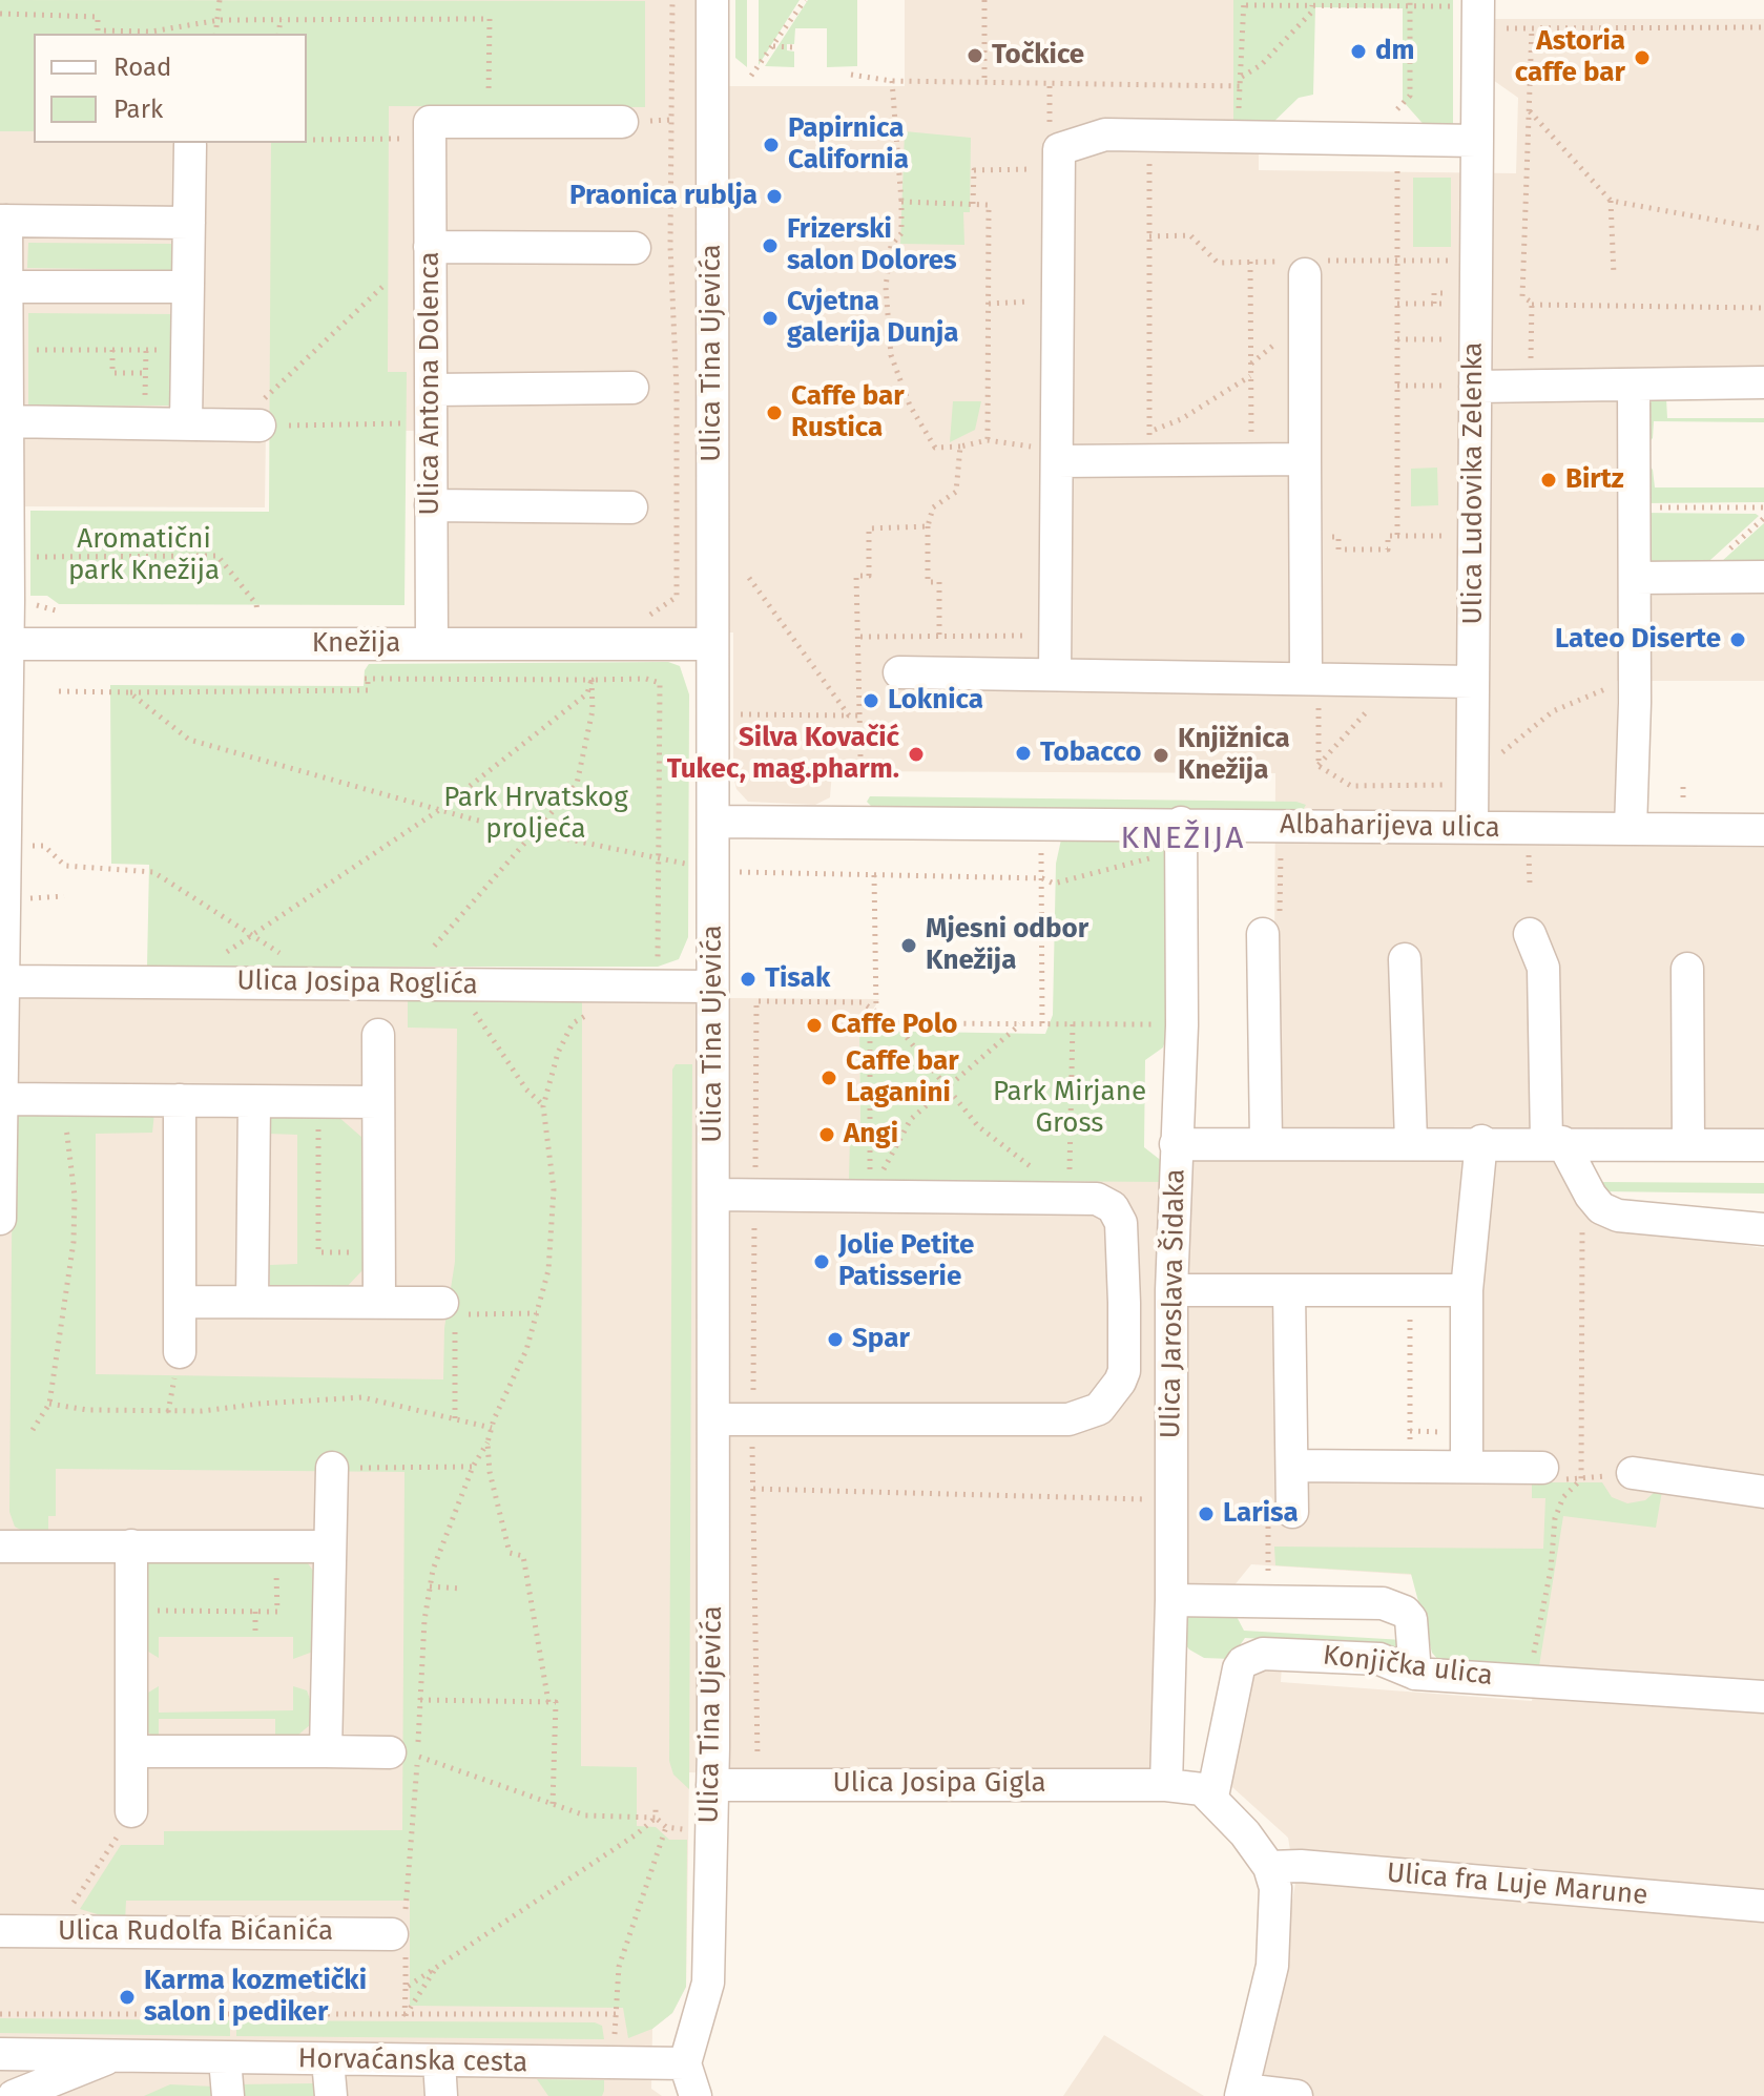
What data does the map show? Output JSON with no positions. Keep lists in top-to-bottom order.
{
  "streets": {
    "street": [
      "Ulica Tina Ujevića",
      "Ulica Antona Dolenca",
      "Ulica Ludovika Zelenka",
      "Knežija",
      "Albaharijeva ulica",
      "Ulica Josipa Roglića",
      "Ulica Jaroslava Šidaka",
      "Konjička ulica",
      "Ulica Josipa Gigla",
      "Ulica fra Luje Marune",
      "Ulica Rudolfa Bićanića",
      "Horvaćanska cesta"
    ]
  },
  "crossings": [
    ["Ulica Tina Ujevića", "Knežija"],
    ["Ulica Tina Ujevića", "Albaharijeva ulica"],
    ["Ulica Tina Ujevića", "Ulica Josipa Roglića"],
    ["Ulica Tina Ujevića", "Ulica Josipa Gigla"],
    ["Ulica Tina Ujevića", "Horvaćanska cesta"],
    ["Ulica Antona Dolenca", "Knežija"],
    ["Ulica Ludovika Zelenka", "Albaharijeva ulica"],
    ["Albaharijeva ulica", "Ulica Jaroslava Šidaka"],
    ["Ulica Jaroslava Šidaka", "Ulica Josipa Gigla"],
    ["Konjička ulica", "Ulica Josipa Gigla"]
  ],
  "districts": ["KNEŽIJA"],
  "parks": ["Aromatični park Knežija", "Park Hrvatskog proljeća", "Park Mirjane Gross"],
  "places": [
    "dm",
    "Točkice",
    "Astoria caffe bar",
    "Papirnica California",
    "Praonica rublja",
    "Frizerski salon Dolores",
    "Cvjetna galerija Dunja",
    "Caffe bar Rustica",
    "Birtz",
    "Lateo Diserte",
    "Loknica",
    "Tobacco",
    "Silva Kovačić Tukec, mag.pharm.",
    "Knjižnica Knežija",
    "Mjesni odbor Knežija",
    "Tisak",
    "Caffe Polo",
    "Caffe bar Laganini",
    "Angi",
    "Jolie Petite Patisserie",
    "Spar",
    "Larisa",
    "Karma kozmetički salon i pediker"
  ],
  "legend": ["Road", "Park"]
}
